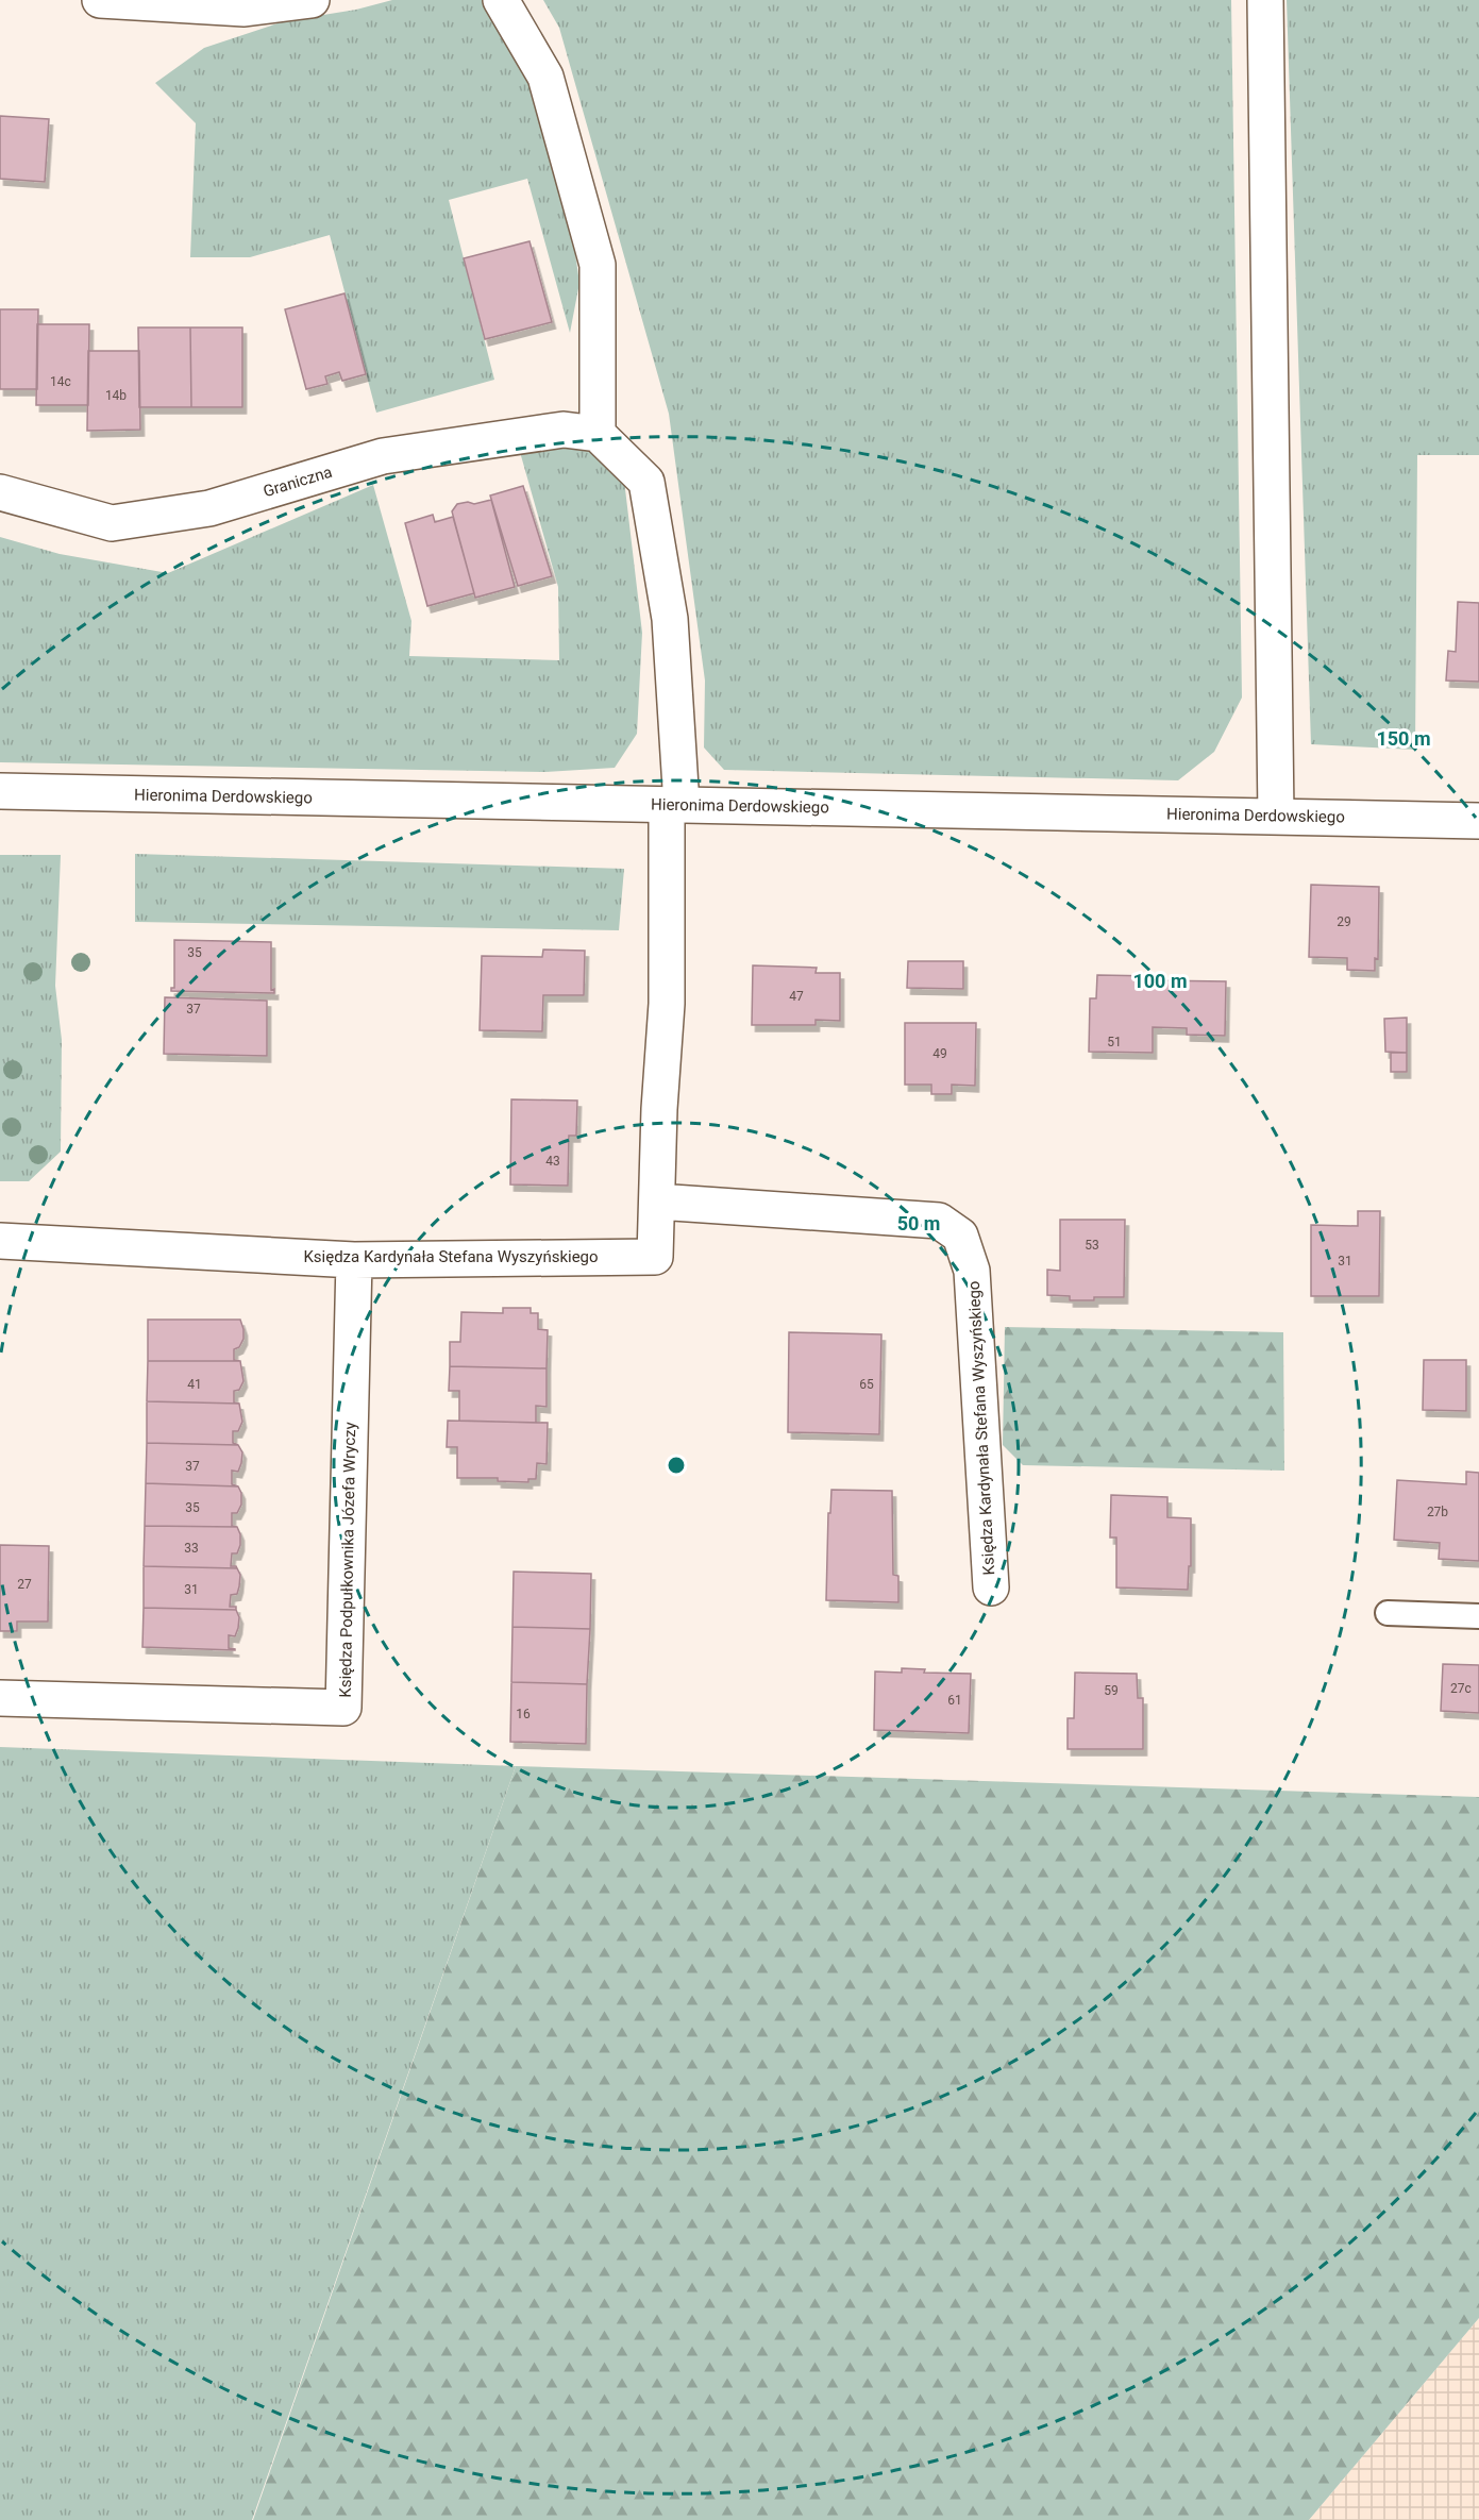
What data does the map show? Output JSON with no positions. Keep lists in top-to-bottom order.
{
  "streets": {
    "street": [
      "Graniczna",
      "Hieronima Derdowskiego",
      "Księdza Kardynała Stefana Wyszyńskiego",
      "Księdza Podpułkownika Józefa Wryczy"
    ]
  },
  "crossings": [
    ["Hieronima Derdowskiego", "Księdza Kardynała Stefana Wyszyńskiego"],
    ["Księdza Kardynała Stefana Wyszyńskiego", "Księdza Podpułkownika Józefa Wryczy"]
  ],
  "house_numbers": [
    "14c",
    "14b",
    "29",
    "35",
    "47",
    "37",
    "51",
    "49",
    "43",
    "53",
    "31",
    "41",
    "65",
    "37",
    "35",
    "27b",
    "33",
    "27",
    "31",
    "27c",
    "59",
    "61",
    "16"
  ],
  "rings": ["150 m", "100 m", "50 m"]
}
